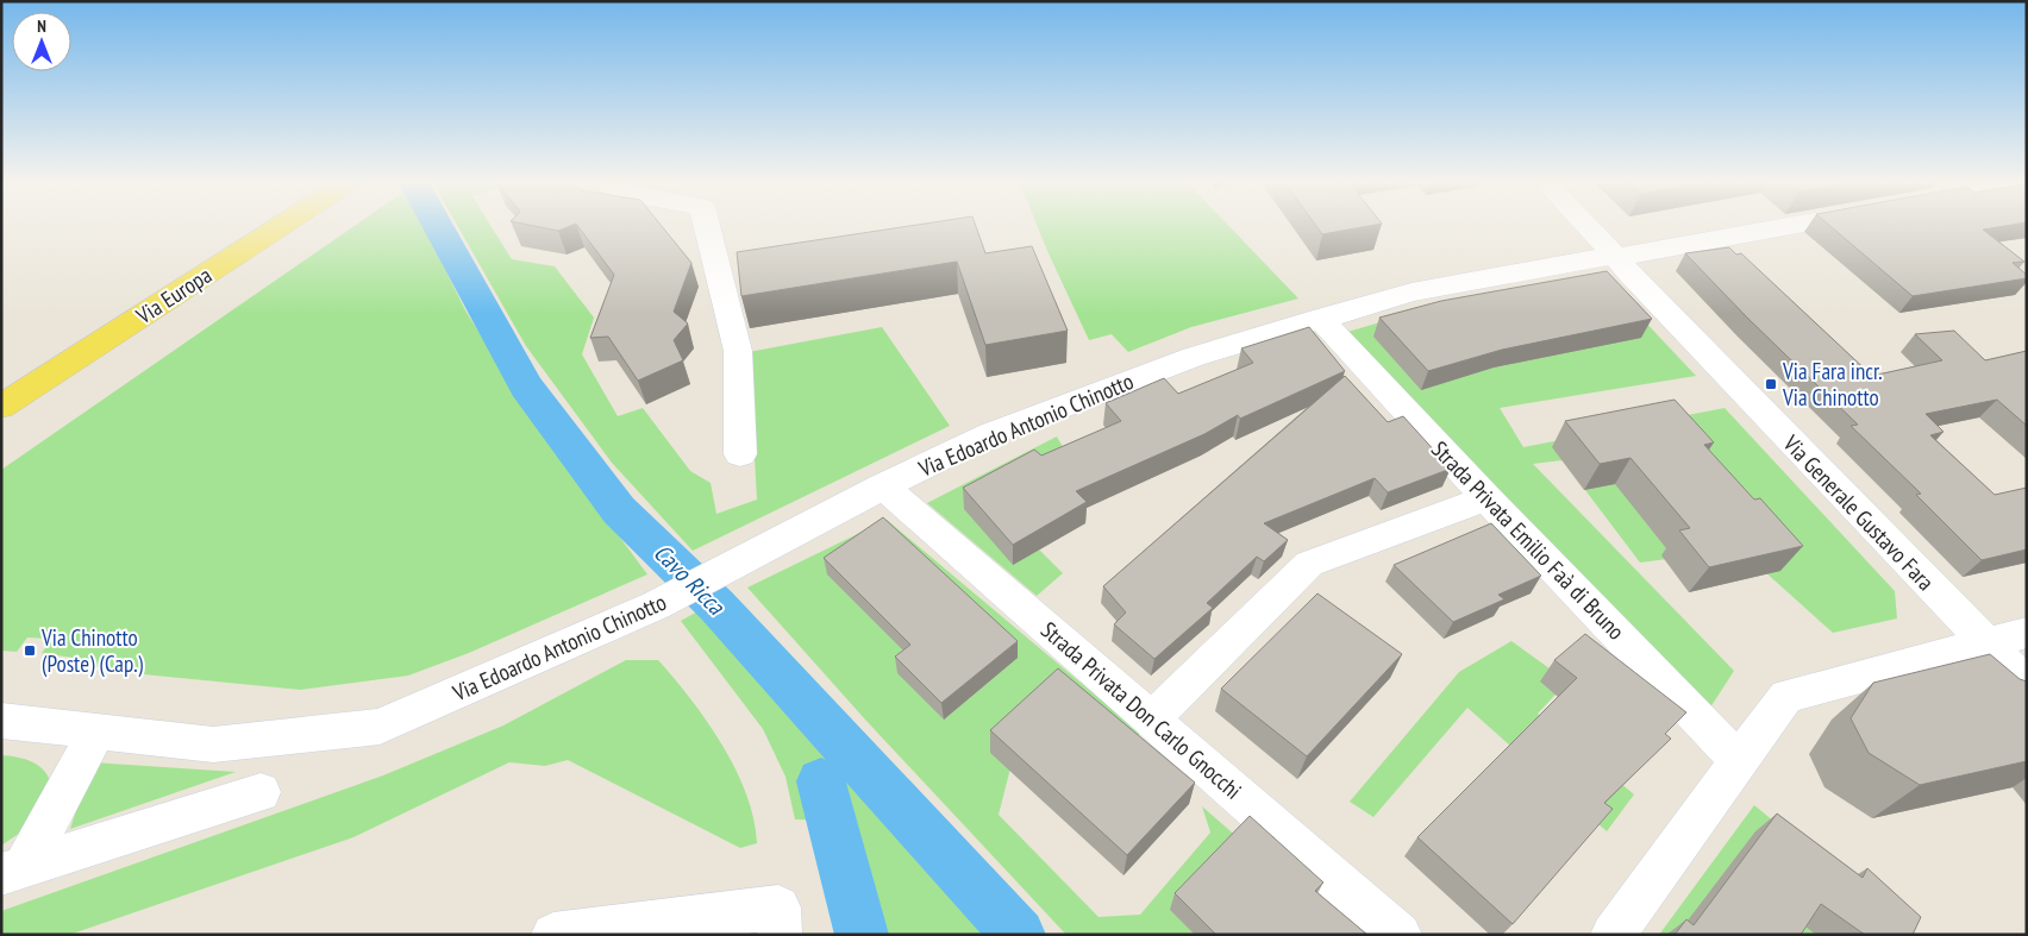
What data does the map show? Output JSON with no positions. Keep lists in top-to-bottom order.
{
  "streets": {
    "main road": ["Via Europa"],
    "street": [
      "Via Edoardo Antonio Chinotto",
      "Via Generale Gustavo Fara",
      "Strada Privata Emilio Faà di Bruno",
      "Strada Privata Don Carlo Gnocchi"
    ]
  },
  "crossings": [
    ["Via Edoardo Antonio Chinotto", "Via Generale Gustavo Fara"],
    ["Via Edoardo Antonio Chinotto", "Strada Privata Emilio Faà di Bruno"],
    ["Via Edoardo Antonio Chinotto", "Strada Privata Don Carlo Gnocchi"]
  ],
  "water": ["Cavo Ricca"],
  "places": {
    "transit": ["Via Fara incr. Via Chinotto", "Via Chinotto (Poste) (Cap.)"]
  },
  "north": "top"
}
